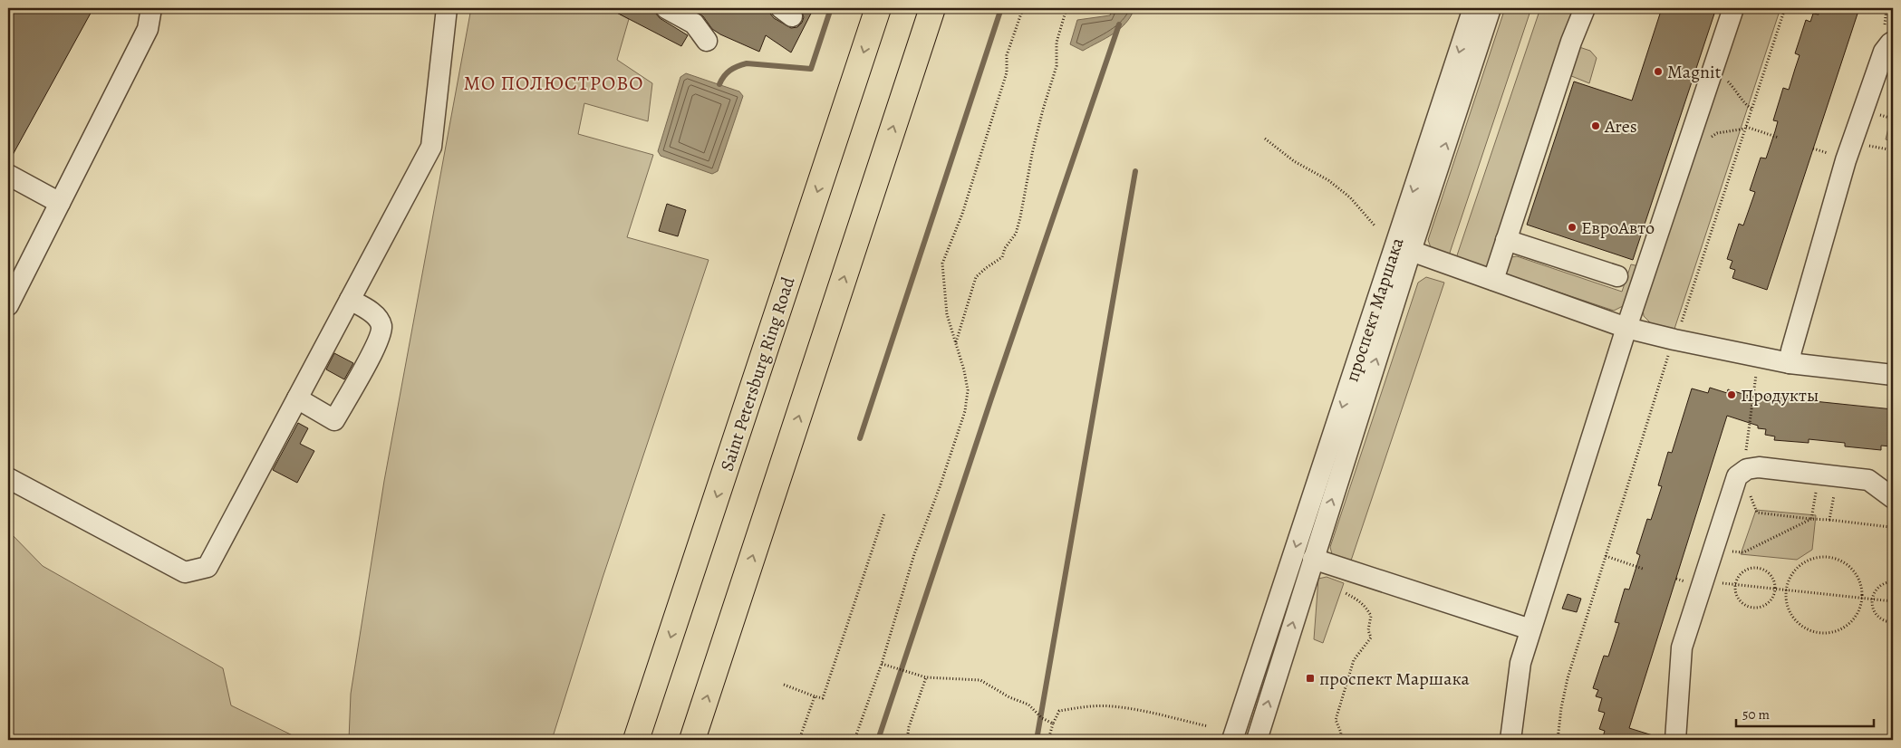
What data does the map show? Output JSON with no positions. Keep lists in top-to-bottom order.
{
  "streets": {
    "highway": ["Saint Petersburg Ring Road"],
    "street": ["проспект Маршака"]
  },
  "districts": ["МО ПОЛЮСТРОВО"],
  "places": {
    "other": [
      "Magnit",
      "Ares",
      "ЕвроАвто",
      "Продукты"
    ],
    "transit": ["проспект Маршака"]
  },
  "scale_bar": "50 m"
}
